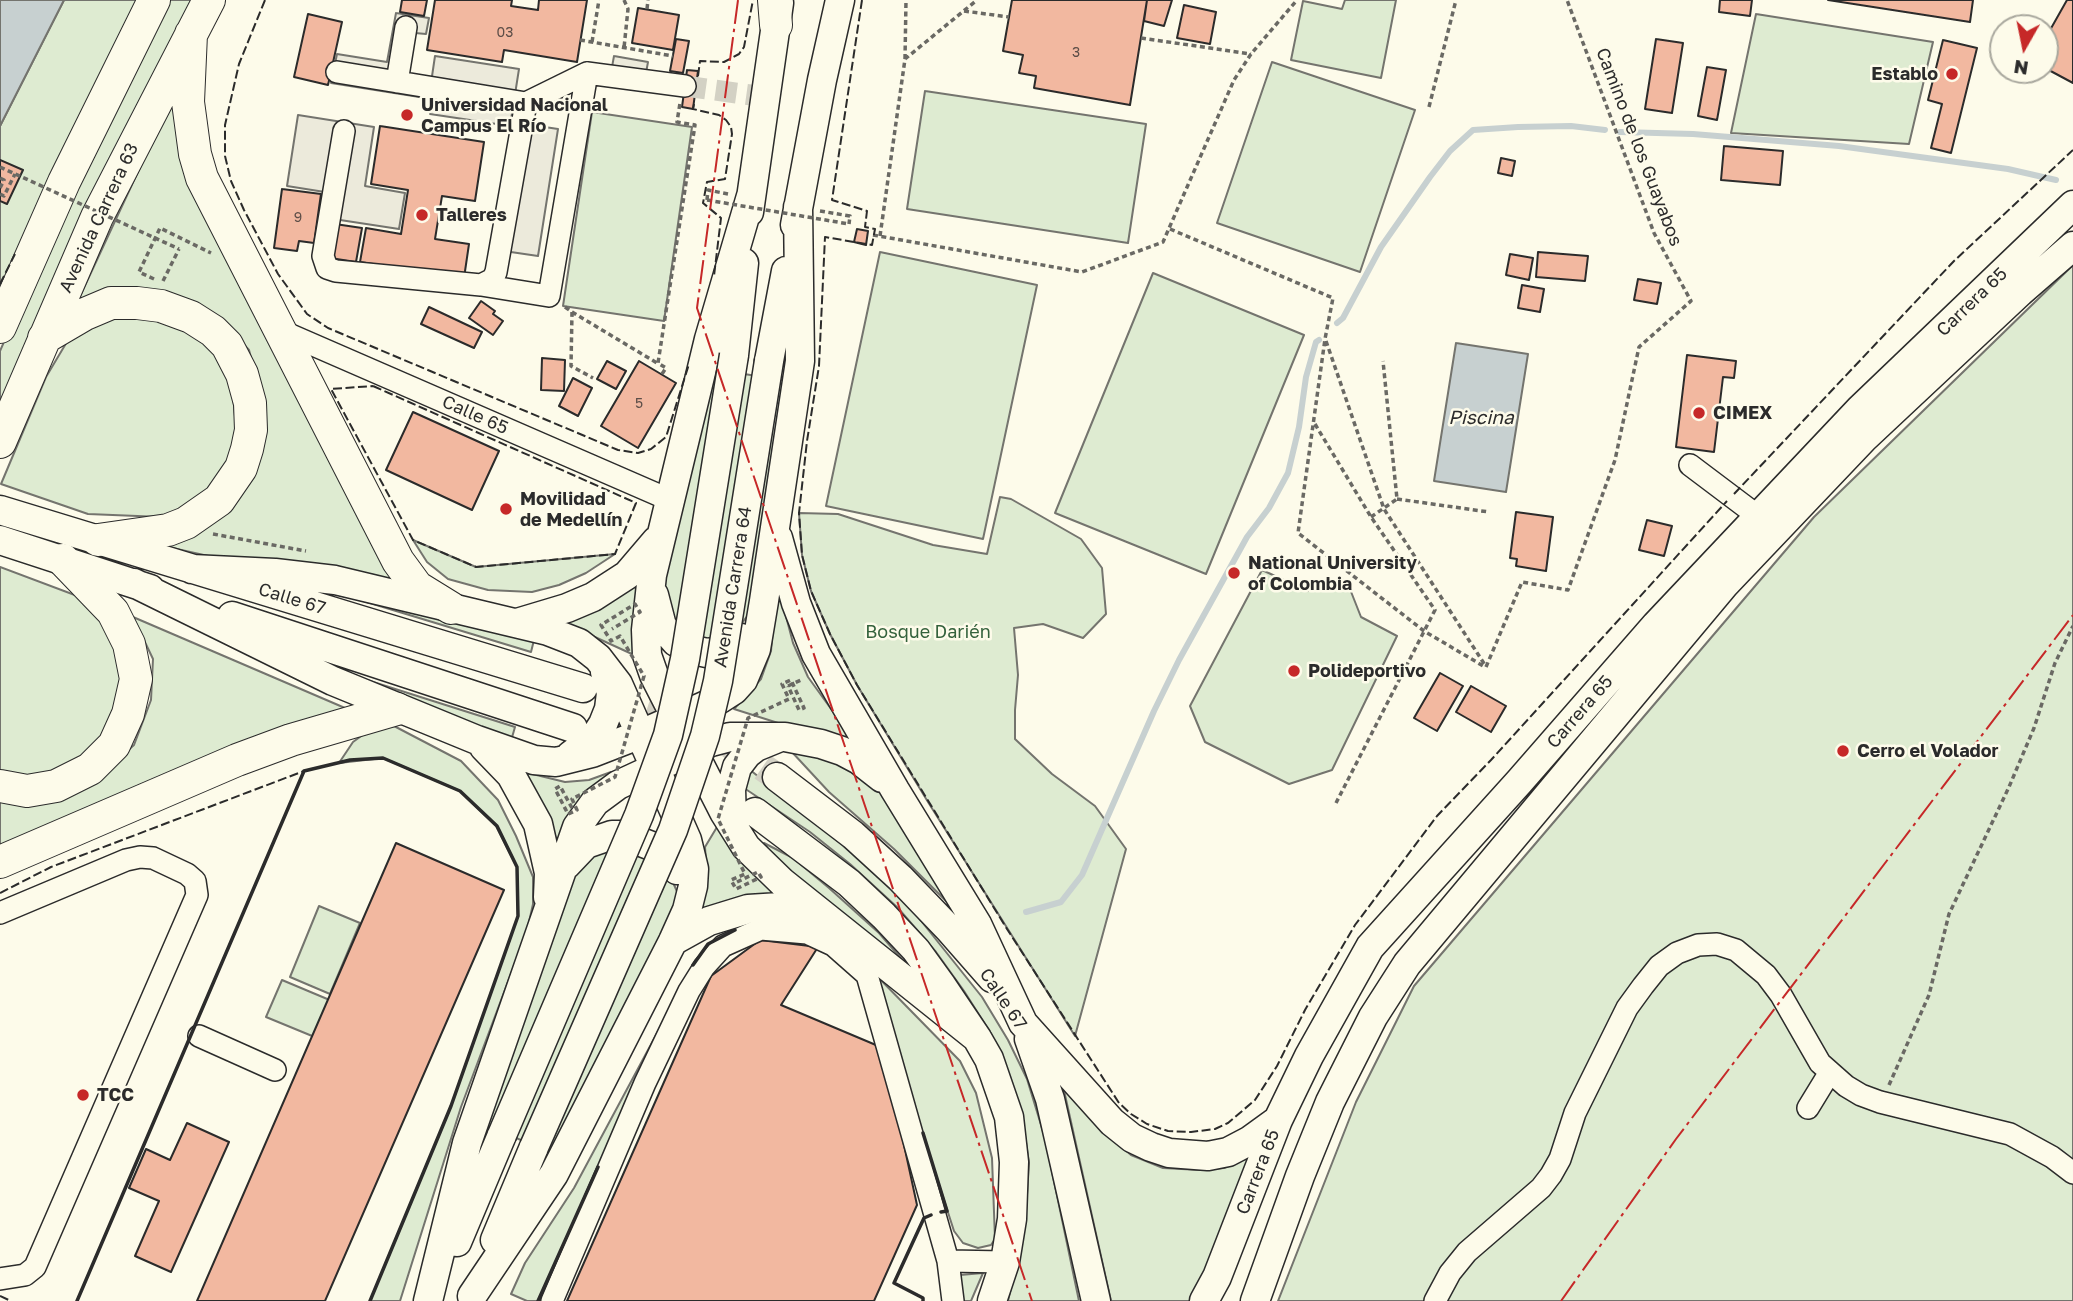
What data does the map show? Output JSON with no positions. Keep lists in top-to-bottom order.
{
  "streets": {
    "highway": ["Avenida Carrera 63"],
    "main road": ["Carrera 65", "Avenida Carrera 64", "Calle 67"],
    "lane": ["Calle 65"],
    "path": ["Camino de los Guayabos"]
  },
  "water": ["Piscina"],
  "parks": ["Bosque Darién"],
  "places": [
    "Establo",
    "Universidad Nacional Campus El Río",
    "Talleres",
    "CIMEX",
    "Movilidad de Medellín",
    "National University of Colombia",
    "Polideportivo",
    "Cerro el Volador",
    "TCC"
  ],
  "house_numbers": [
    "03",
    "3",
    "9",
    "5"
  ],
  "north": "bottom"
}
